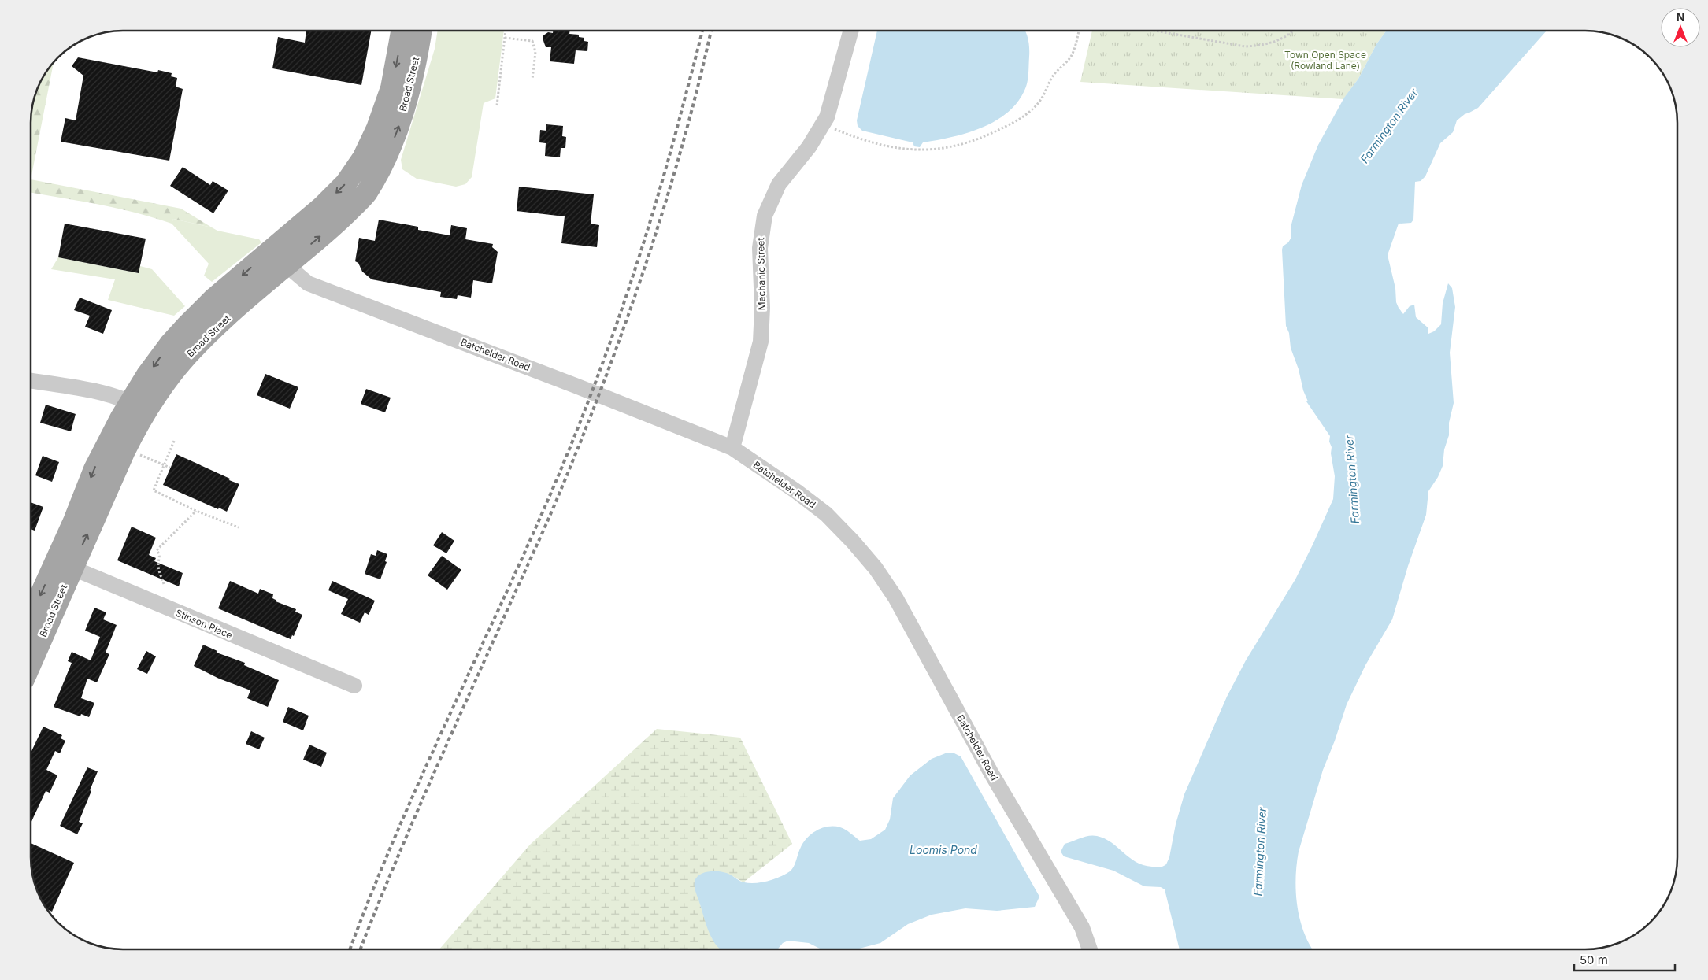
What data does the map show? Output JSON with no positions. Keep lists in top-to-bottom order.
{
  "streets": {
    "main road": ["Broad Street"],
    "street": ["Mechanic Street", "Batchelder Road", "Stinson Place"]
  },
  "crossings": [
    ["Broad Street", "Batchelder Road"],
    ["Broad Street", "Stinson Place"],
    ["Mechanic Street", "Batchelder Road"]
  ],
  "water": ["Farmington River", "Loomis Pond"],
  "parks": ["Town Open Space (Rowland Lane)"],
  "scale_bar": "50 m",
  "north": "top"
}
